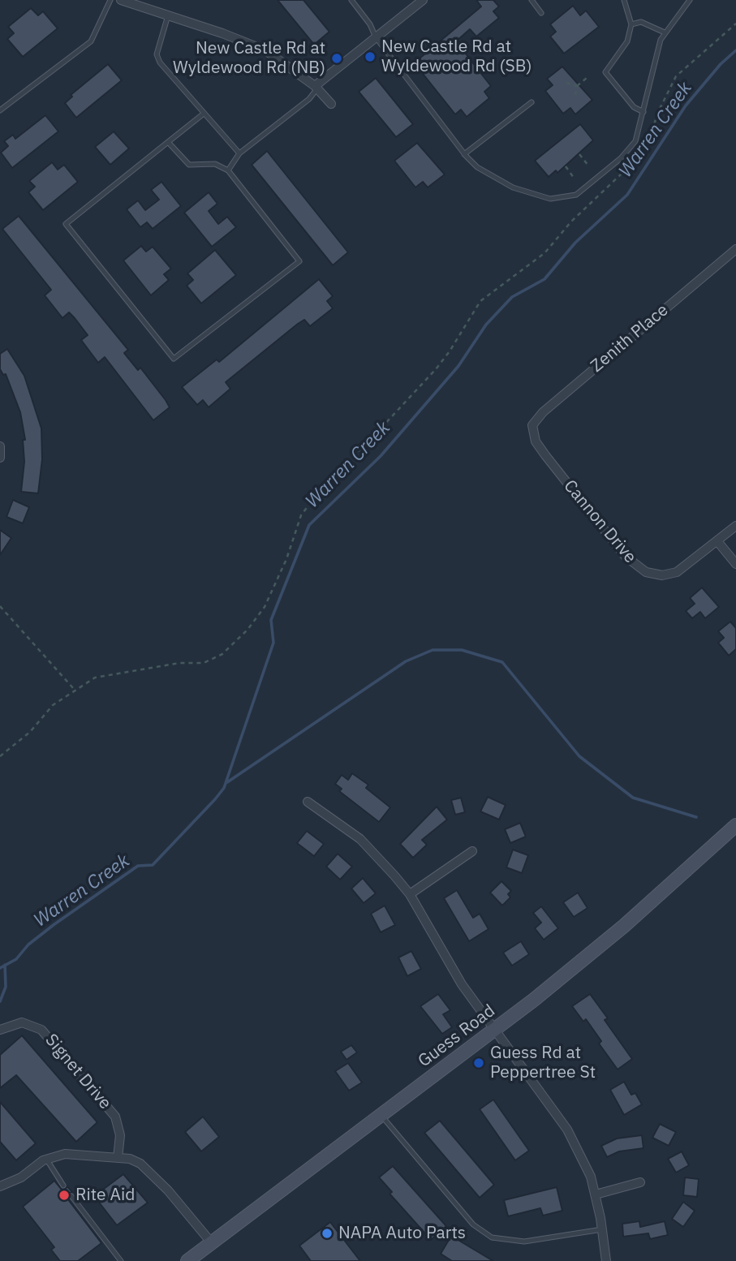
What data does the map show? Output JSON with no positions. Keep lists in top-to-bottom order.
{
  "streets": {
    "main road": ["Guess Road"],
    "street": ["Zenith Place", "Cannon Drive", "Signet Drive"]
  },
  "crossings": [
    ["Zenith Place", "Cannon Drive"]
  ],
  "water": ["Warren Creek"],
  "places": [
    "New Castle Rd at Wyldewood Rd (SB)",
    "New Castle Rd at Wyldewood Rd (NB)",
    "Guess Rd at Peppertree St",
    "Rite Aid",
    "NAPA Auto Parts"
  ]
}
